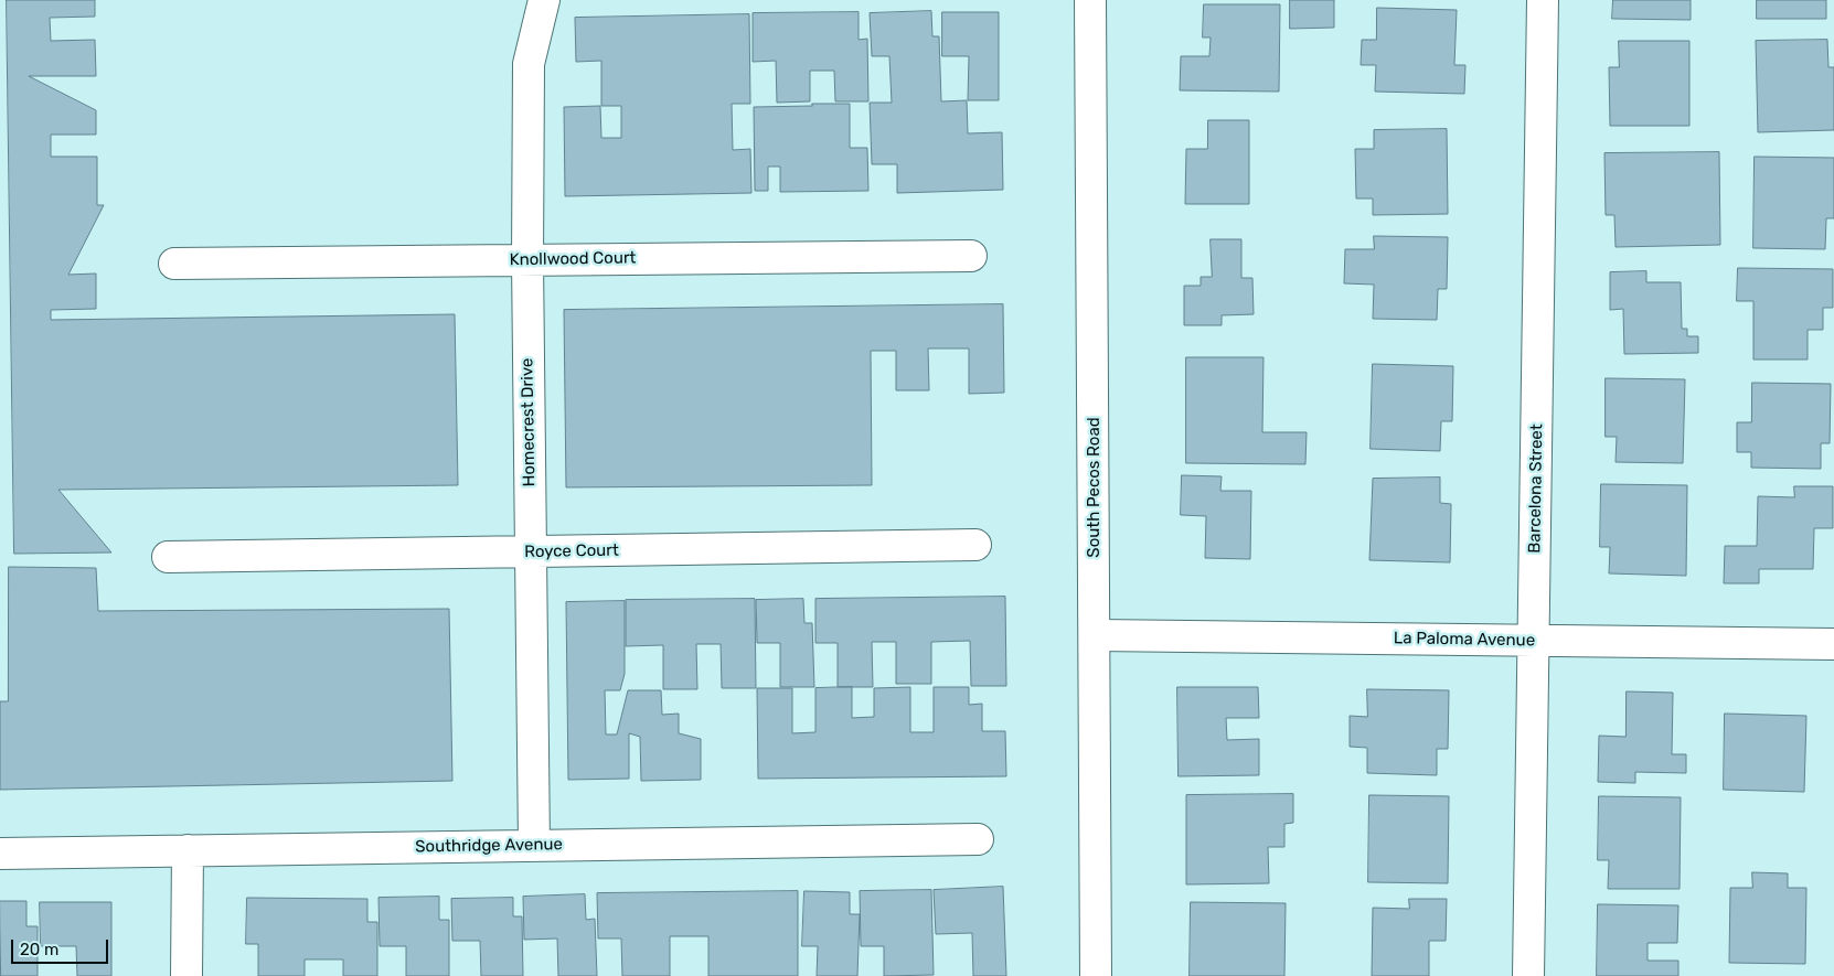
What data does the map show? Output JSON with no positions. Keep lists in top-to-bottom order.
{
  "streets": {
    "street": [
      "Knollwood Court",
      "Homecrest Drive",
      "South Pecos Road",
      "Barcelona Street",
      "Royce Court",
      "La Paloma Avenue",
      "Southridge Avenue"
    ]
  },
  "crossings": [
    ["Knollwood Court", "Homecrest Drive"],
    ["Homecrest Drive", "Royce Court"],
    ["Homecrest Drive", "Southridge Avenue"],
    ["South Pecos Road", "La Paloma Avenue"],
    ["Barcelona Street", "La Paloma Avenue"]
  ],
  "scale_bar": "20 m"
}
